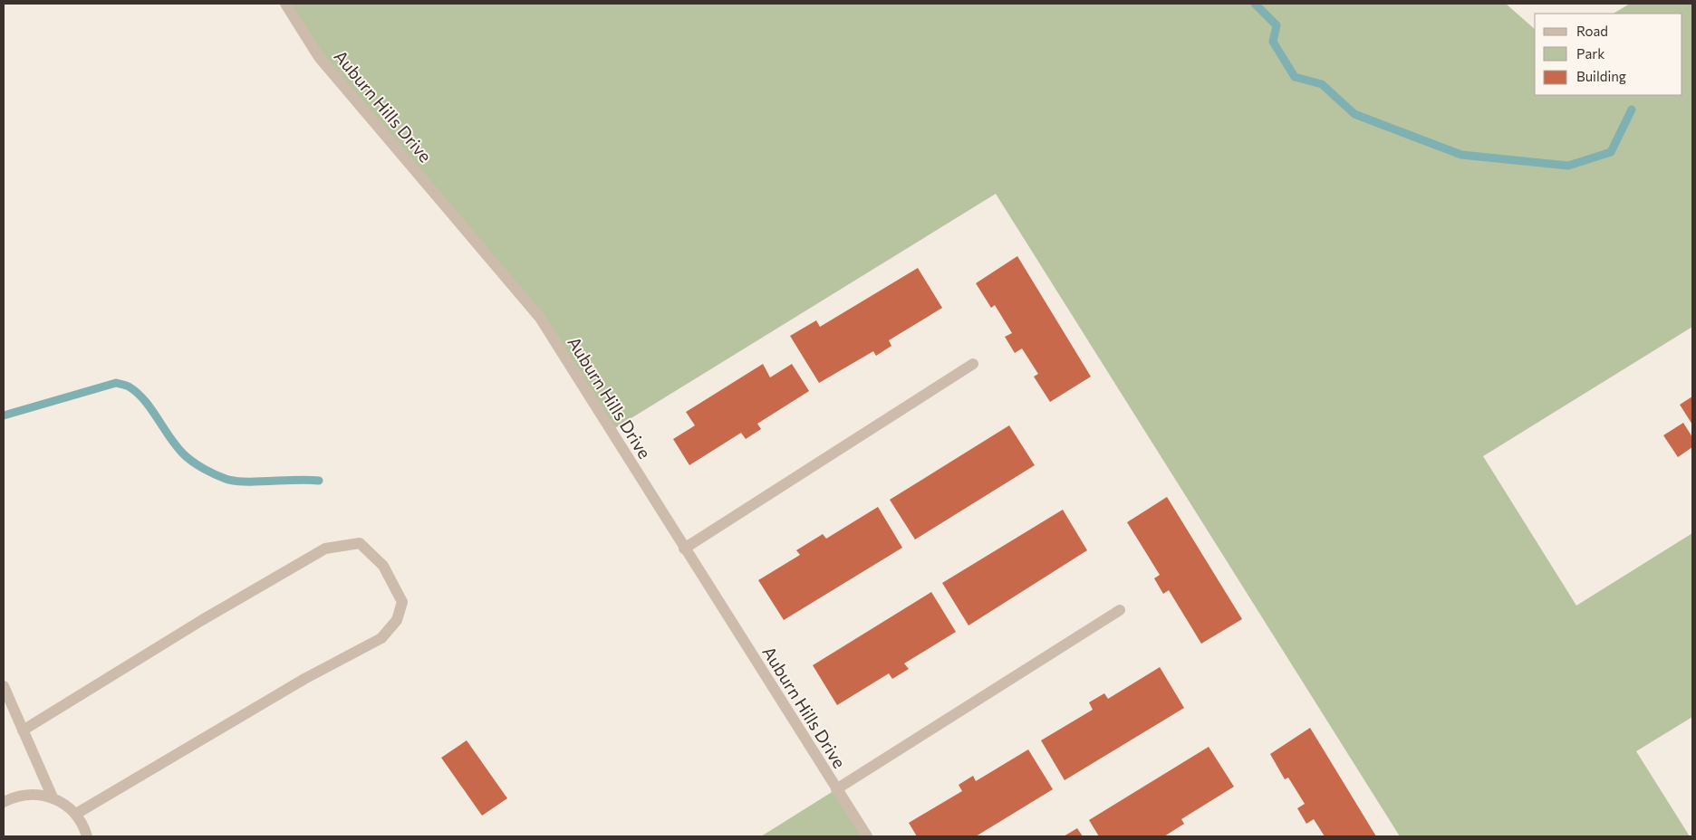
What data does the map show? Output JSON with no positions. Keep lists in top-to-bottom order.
{
  "streets": {
    "street": ["Auburn Hills Drive"]
  },
  "legend": ["Road", "Park", "Building"]
}
